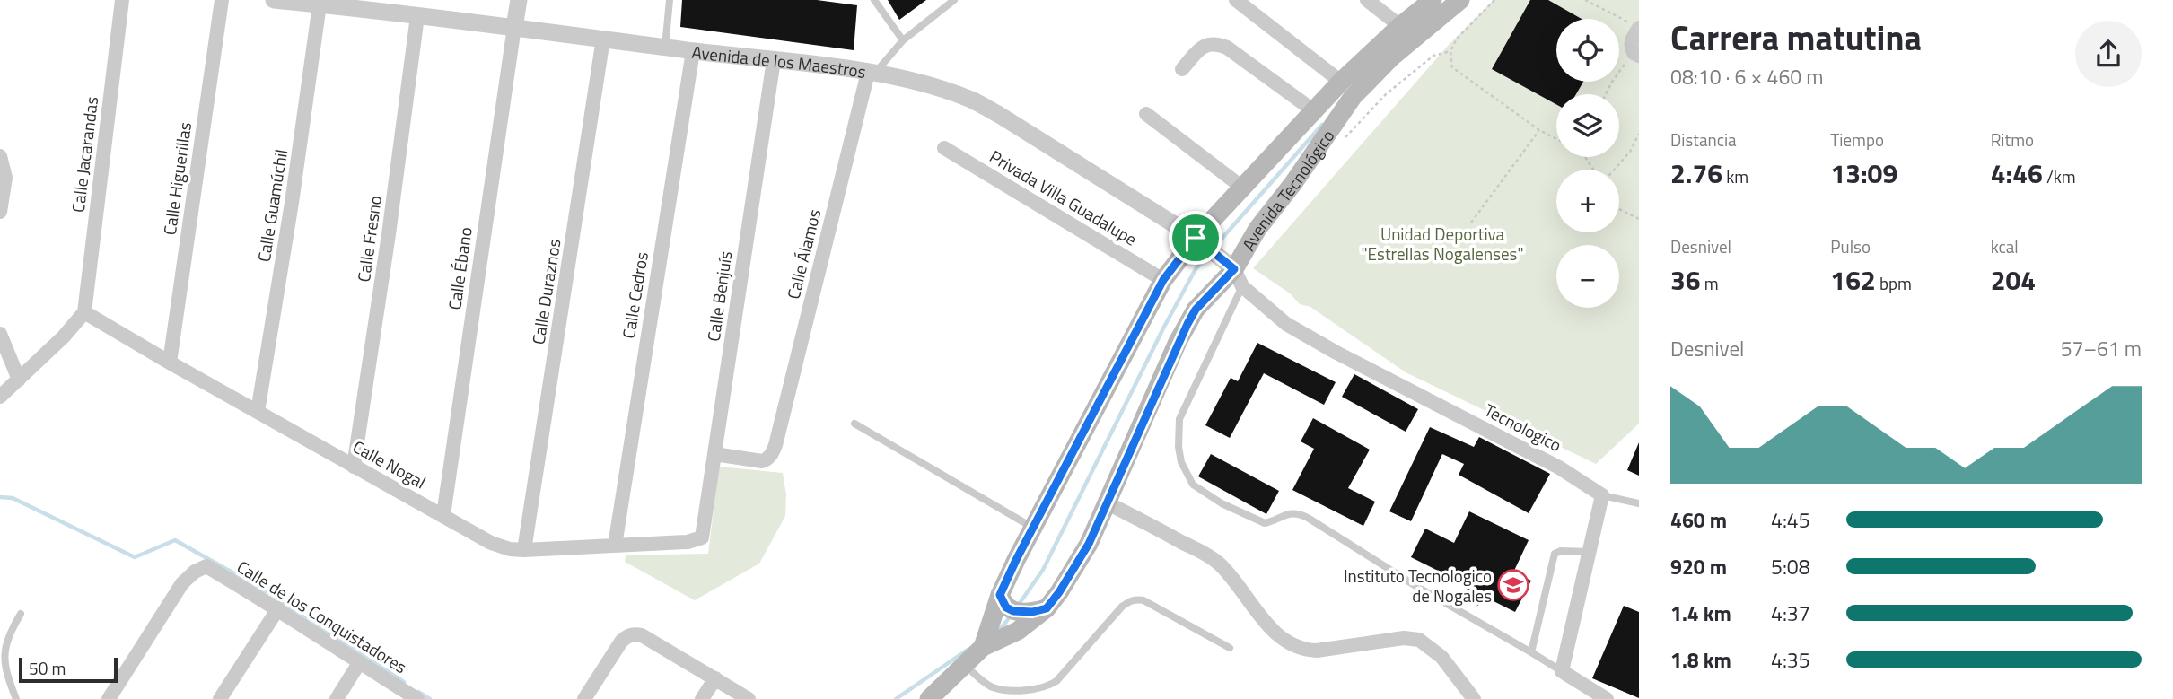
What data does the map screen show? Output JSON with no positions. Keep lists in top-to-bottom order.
{
  "streets": {
    "main road": ["Avenida Tecnológico"],
    "street": [
      "Avenida de los Maestros",
      "Calle Jacarandas",
      "Calle Higuerillas",
      "Privada Villa Guadalupe",
      "Calle Guamúchil",
      "Calle Fresno",
      "Calle Álamos",
      "Calle Ébano",
      "Calle Duraznos",
      "Calle Cedros",
      "Calle Benjuís",
      "Tecnologico",
      "Calle Nogal",
      "Calle de los Conquistadores"
    ]
  },
  "crossings": [
    ["Avenida de los Maestros", "Avenida Tecnológico"],
    ["Avenida de los Maestros", "Calle Guamúchil"],
    ["Avenida de los Maestros", "Calle Fresno"],
    ["Avenida de los Maestros", "Calle Álamos"],
    ["Avenida de los Maestros", "Calle Ébano"],
    ["Avenida de los Maestros", "Calle Duraznos"],
    ["Avenida de los Maestros", "Calle Cedros"],
    ["Avenida de los Maestros", "Calle Benjuís"],
    ["Avenida de los Maestros", "Tecnologico"],
    ["Calle Jacarandas", "Calle Nogal"],
    ["Calle Higuerillas", "Calle Nogal"],
    ["Avenida Tecnológico", "Privada Villa Guadalupe"],
    ["Avenida Tecnológico", "Tecnologico"],
    ["Calle Guamúchil", "Calle Nogal"],
    ["Calle Fresno", "Calle Nogal"],
    ["Calle Álamos", "Calle Benjuís"],
    ["Calle Ébano", "Calle Nogal"],
    ["Calle Duraznos", "Calle Nogal"],
    ["Calle Cedros", "Calle Nogal"],
    ["Calle Benjuís", "Calle Nogal"]
  ],
  "parks": ["Unidad Deportiva \"Estrellas Nogalenses\""],
  "places": {
    "school or university": ["Instituto Tecnologico de Nogales"]
  },
  "scale_bar": "50 m",
  "page": {
    "heading": ["Carrera matutina", "08:10 · 6 × 460 m"],
    "map_buttons": ["+", "−"],
    "stats": [
      ["Distancia", "2.76 km"],
      ["Tiempo", "13:09"],
      ["Ritmo", "4:46 /km"],
      ["Desnivel", "36 m"],
      ["Pulso", "162 bpm"],
      ["kcal", "204"]
    ],
    "chart": ["Desnivel", "57–61 m"],
    "list": [
      {
        "name": "460 m",
        "note": "4:45"
      },
      {
        "name": "920 m",
        "note": "5:08"
      },
      {
        "name": "1.4 km",
        "note": "4:37"
      },
      {
        "name": "1.8 km",
        "note": "4:35"
      }
    ],
    "scale": "50 m"
  }
}
